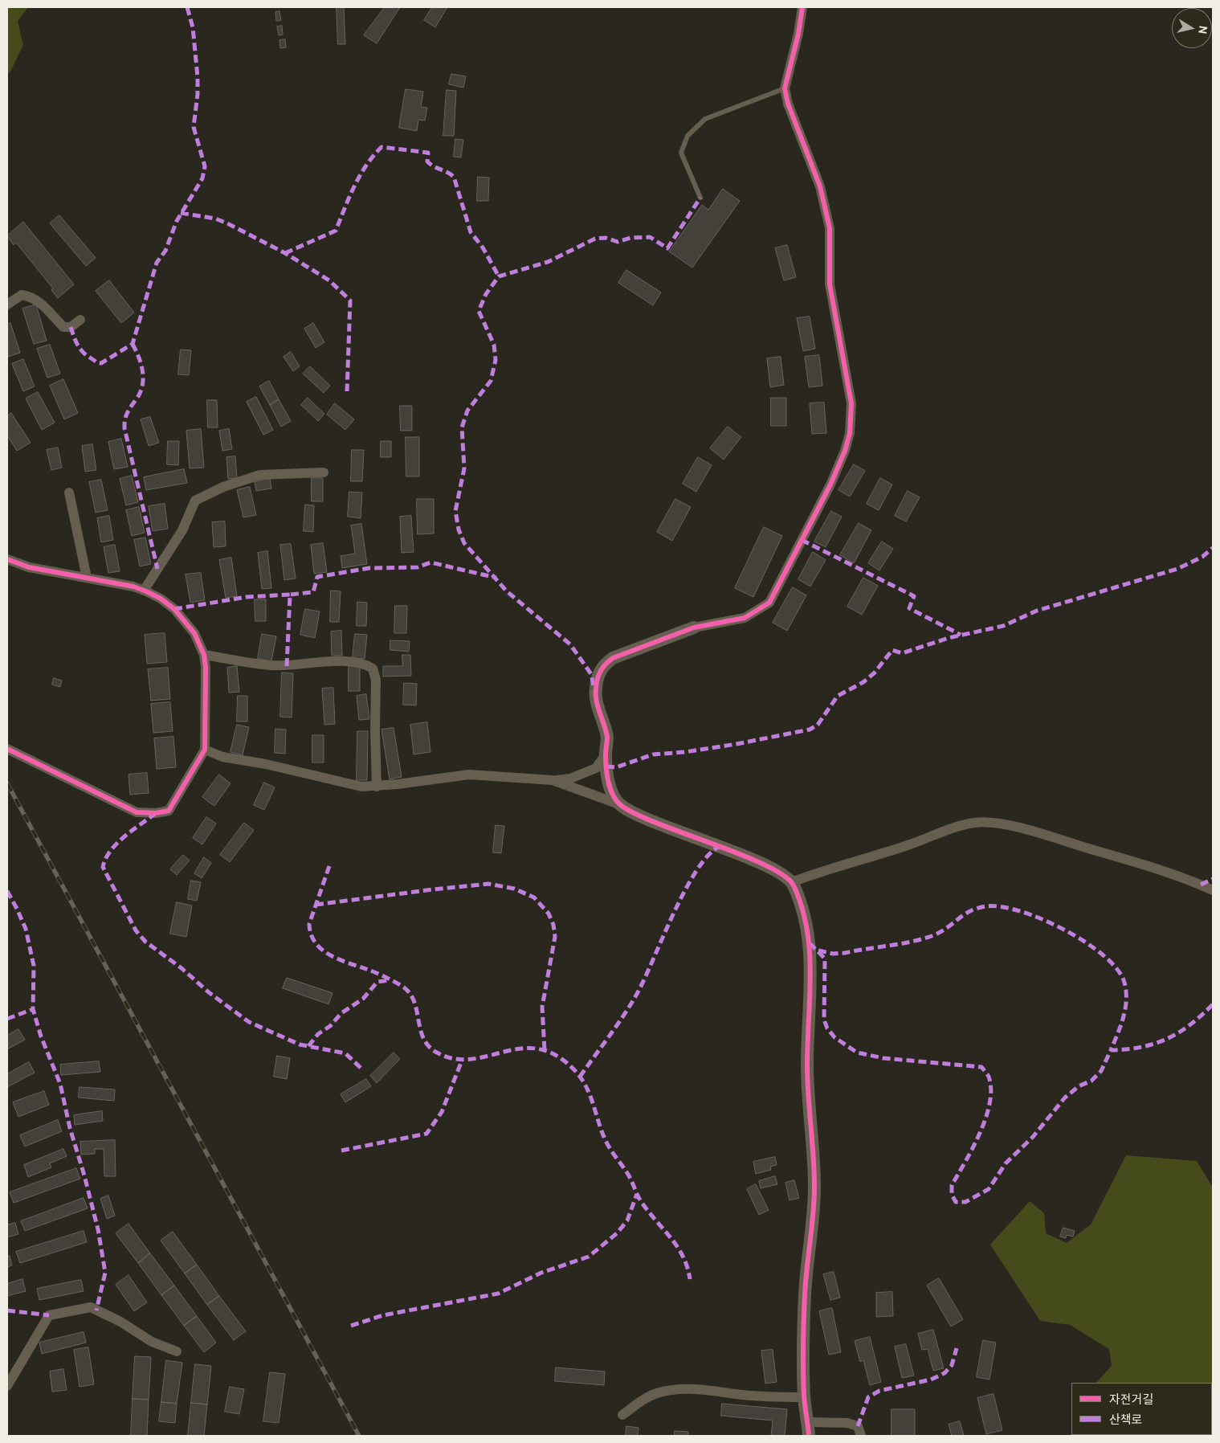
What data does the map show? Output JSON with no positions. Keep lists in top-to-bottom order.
{
  "legend": ["자전거길", "산책로"],
  "north": "right"
}
